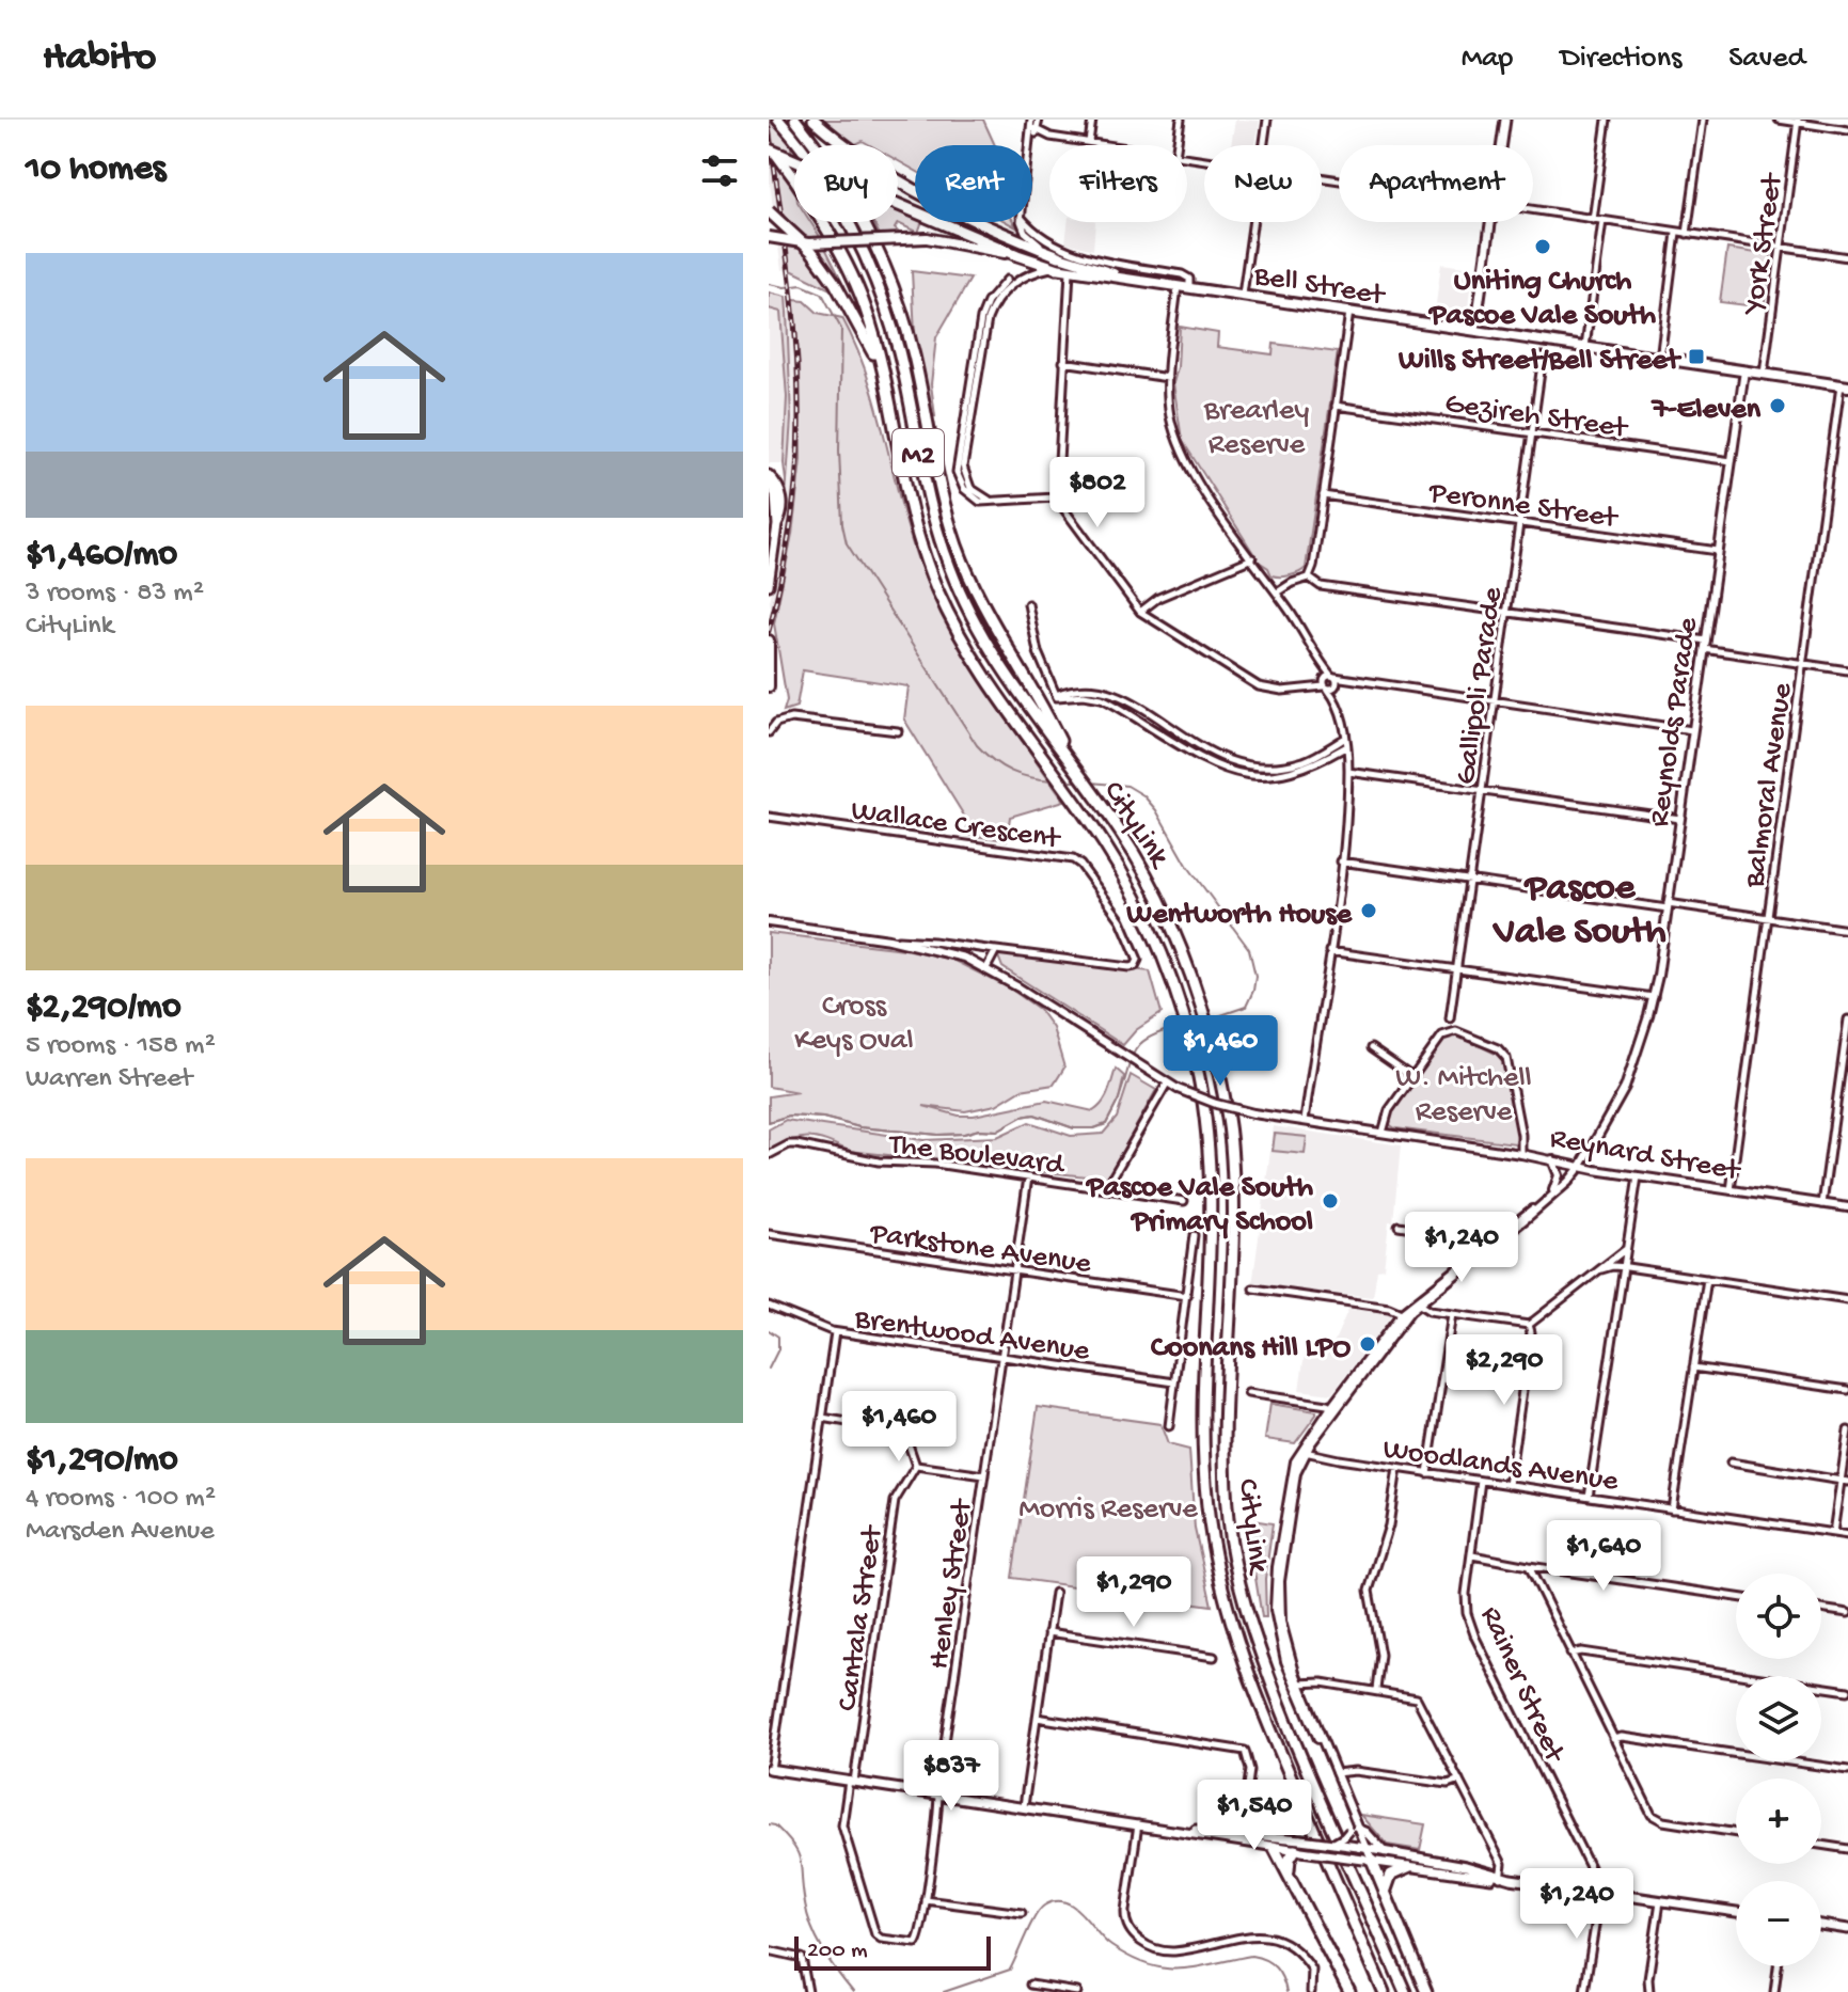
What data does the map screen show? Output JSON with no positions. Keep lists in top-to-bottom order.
{
  "streets": {
    "highway": ["M2", "CityLink"],
    "main road": ["Bell Street"],
    "street": [
      "York Street",
      "Gezireh Street",
      "Peronne Street",
      "Gallipoli Parade",
      "Reynolds Parade",
      "Balmoral Avenue",
      "Wallace Crescent",
      "The Boulevard",
      "Reynard Street",
      "Parkstone Avenue",
      "Brentwood Avenue",
      "Woodlands Avenue",
      "Henley Street",
      "Cantala Street",
      "Rainer Street"
    ]
  },
  "crossings": [
    ["York Street", "Bell Street"],
    ["Bell Street", "Reynolds Parade"],
    ["Bell Street", "Balmoral Avenue"],
    ["Gezireh Street", "Gallipoli Parade"],
    ["Gezireh Street", "Reynolds Parade"],
    ["Peronne Street", "Gallipoli Parade"],
    ["Peronne Street", "Reynolds Parade"],
    ["Reynolds Parade", "Reynard Street"],
    ["Reynolds Parade", "Woodlands Avenue"],
    ["Balmoral Avenue", "Reynard Street"],
    ["Wallace Crescent", "Reynard Street"],
    ["The Boulevard", "Henley Street"],
    ["Parkstone Avenue", "Henley Street"],
    ["Brentwood Avenue", "Henley Street"],
    ["Woodlands Avenue", "Rainer Street"],
    ["Henley Street", "Cantala Street"]
  ],
  "districts": ["Pascoe Vale South"],
  "parks": [
    "Brearley Reserve",
    "Cross Keys Oval",
    "W. Mitchell Reserve",
    "Morris Reserve"
  ],
  "places": {
    "other": [
      "Uniting Church Pascoe Vale South",
      "7-Eleven",
      "Wentworth House",
      "Pascoe Vale South Primary School",
      "Coonans Hill LPO"
    ],
    "transit": ["Wills Street/Bell Street"]
  },
  "scale_bar": "200 m",
  "page": {
    "header": "Habito",
    "nav": ["Map", "Directions", "Saved"],
    "heading": "10 homes",
    "chip": [
      "Buy",
      "Rent",
      "Filters",
      "New",
      "Apartment"
    ],
    "list": [
      {
        "name": "$1,460/mo",
        "note": "3 rooms · 83 m² · CityLink"
      },
      {
        "name": "$2,290/mo",
        "note": "5 rooms · 158 m² · Warren Street"
      },
      {
        "name": "$1,290/mo",
        "note": "4 rooms · 100 m² · Marsden Avenue"
      }
    ],
    "price": [
      "$802",
      "$1,460",
      "$1,240",
      "$2,290",
      "$1,460",
      "$1,640",
      "$1,290",
      "$837",
      "$1,540",
      "$1,240"
    ],
    "map_buttons": ["+", "−"],
    "scale": "200 m"
  }
}
